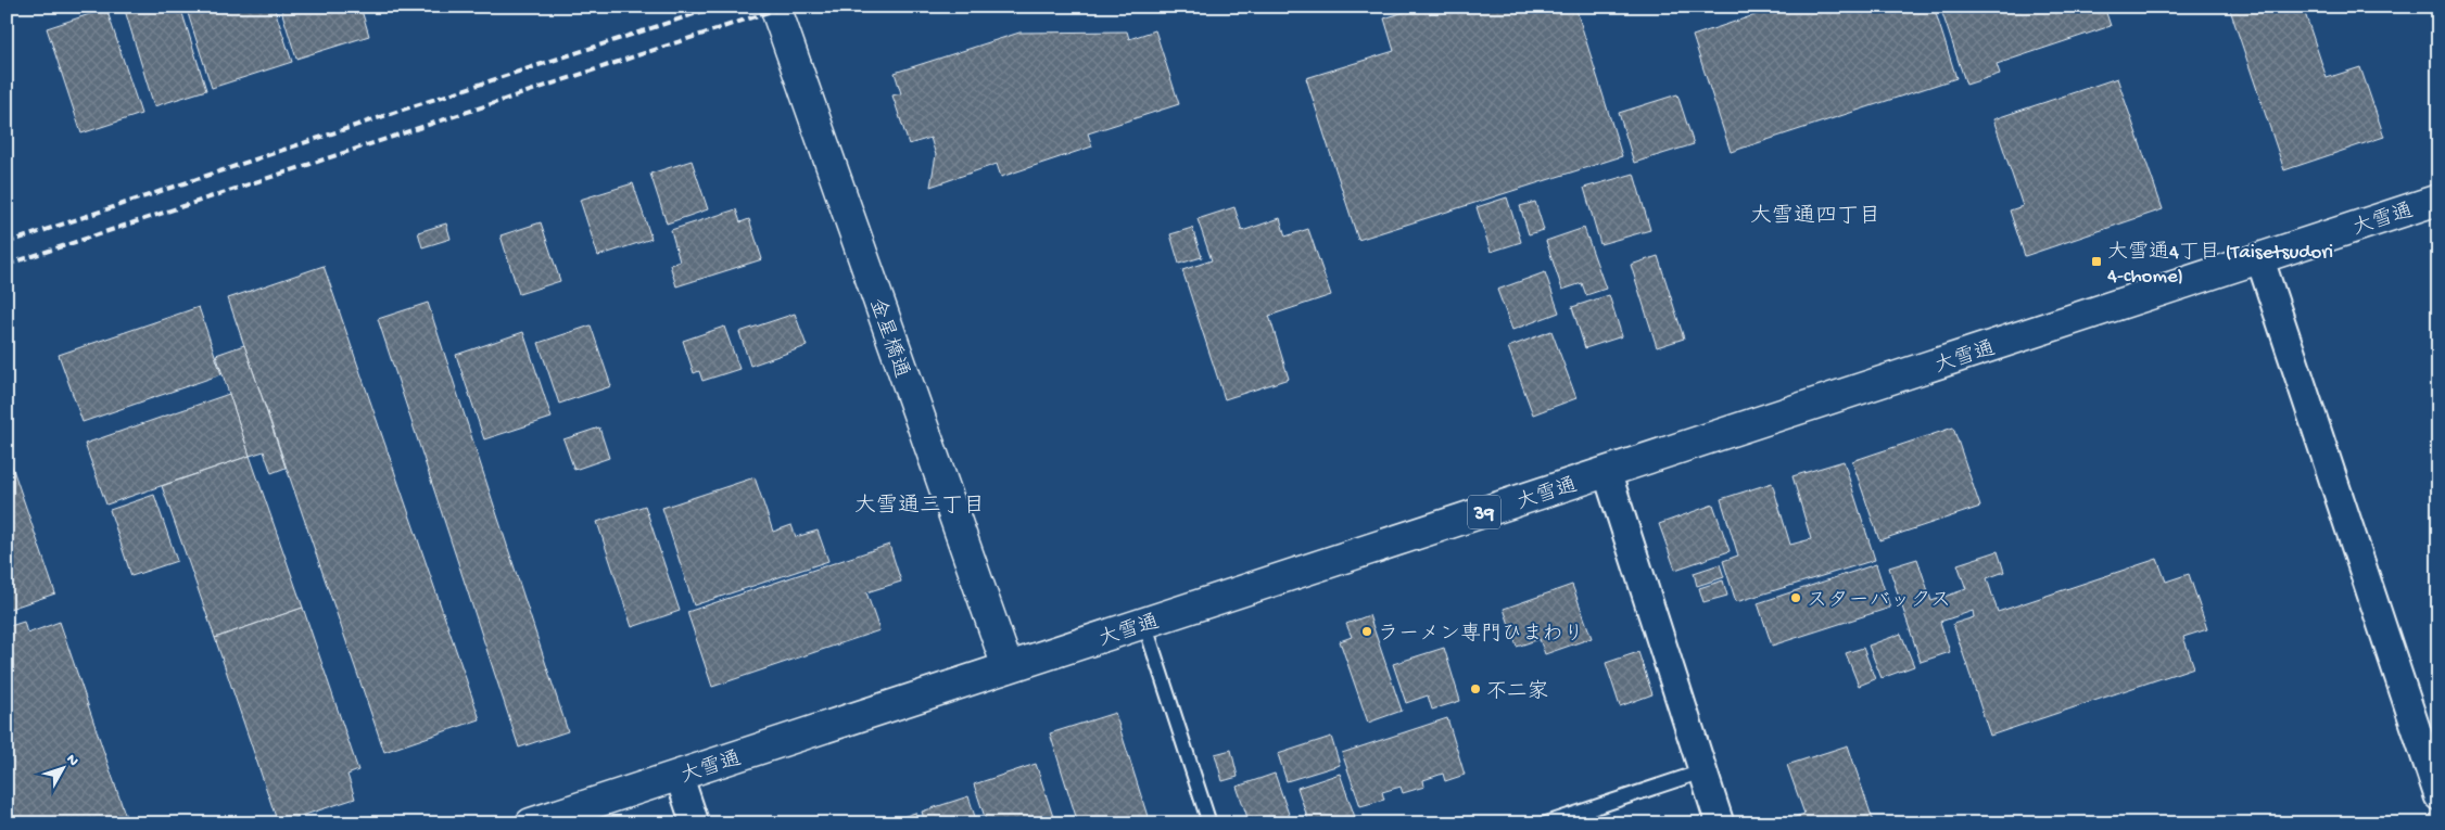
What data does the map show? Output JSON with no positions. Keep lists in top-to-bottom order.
{
  "streets": {
    "main road": ["大雪通", "金星橋通", "39"]
  },
  "crossings": [
    ["大雪通", "金星橋通"]
  ],
  "districts": ["大雪通四丁目", "大雪通三丁目"],
  "places": {
    "transit": ["大雪通4丁目 (Taisetsudori 4-chome)"],
    "other": ["スターバックス", "ラーメン専門ひまわり", "不二家"]
  },
  "north": "top right"
}
